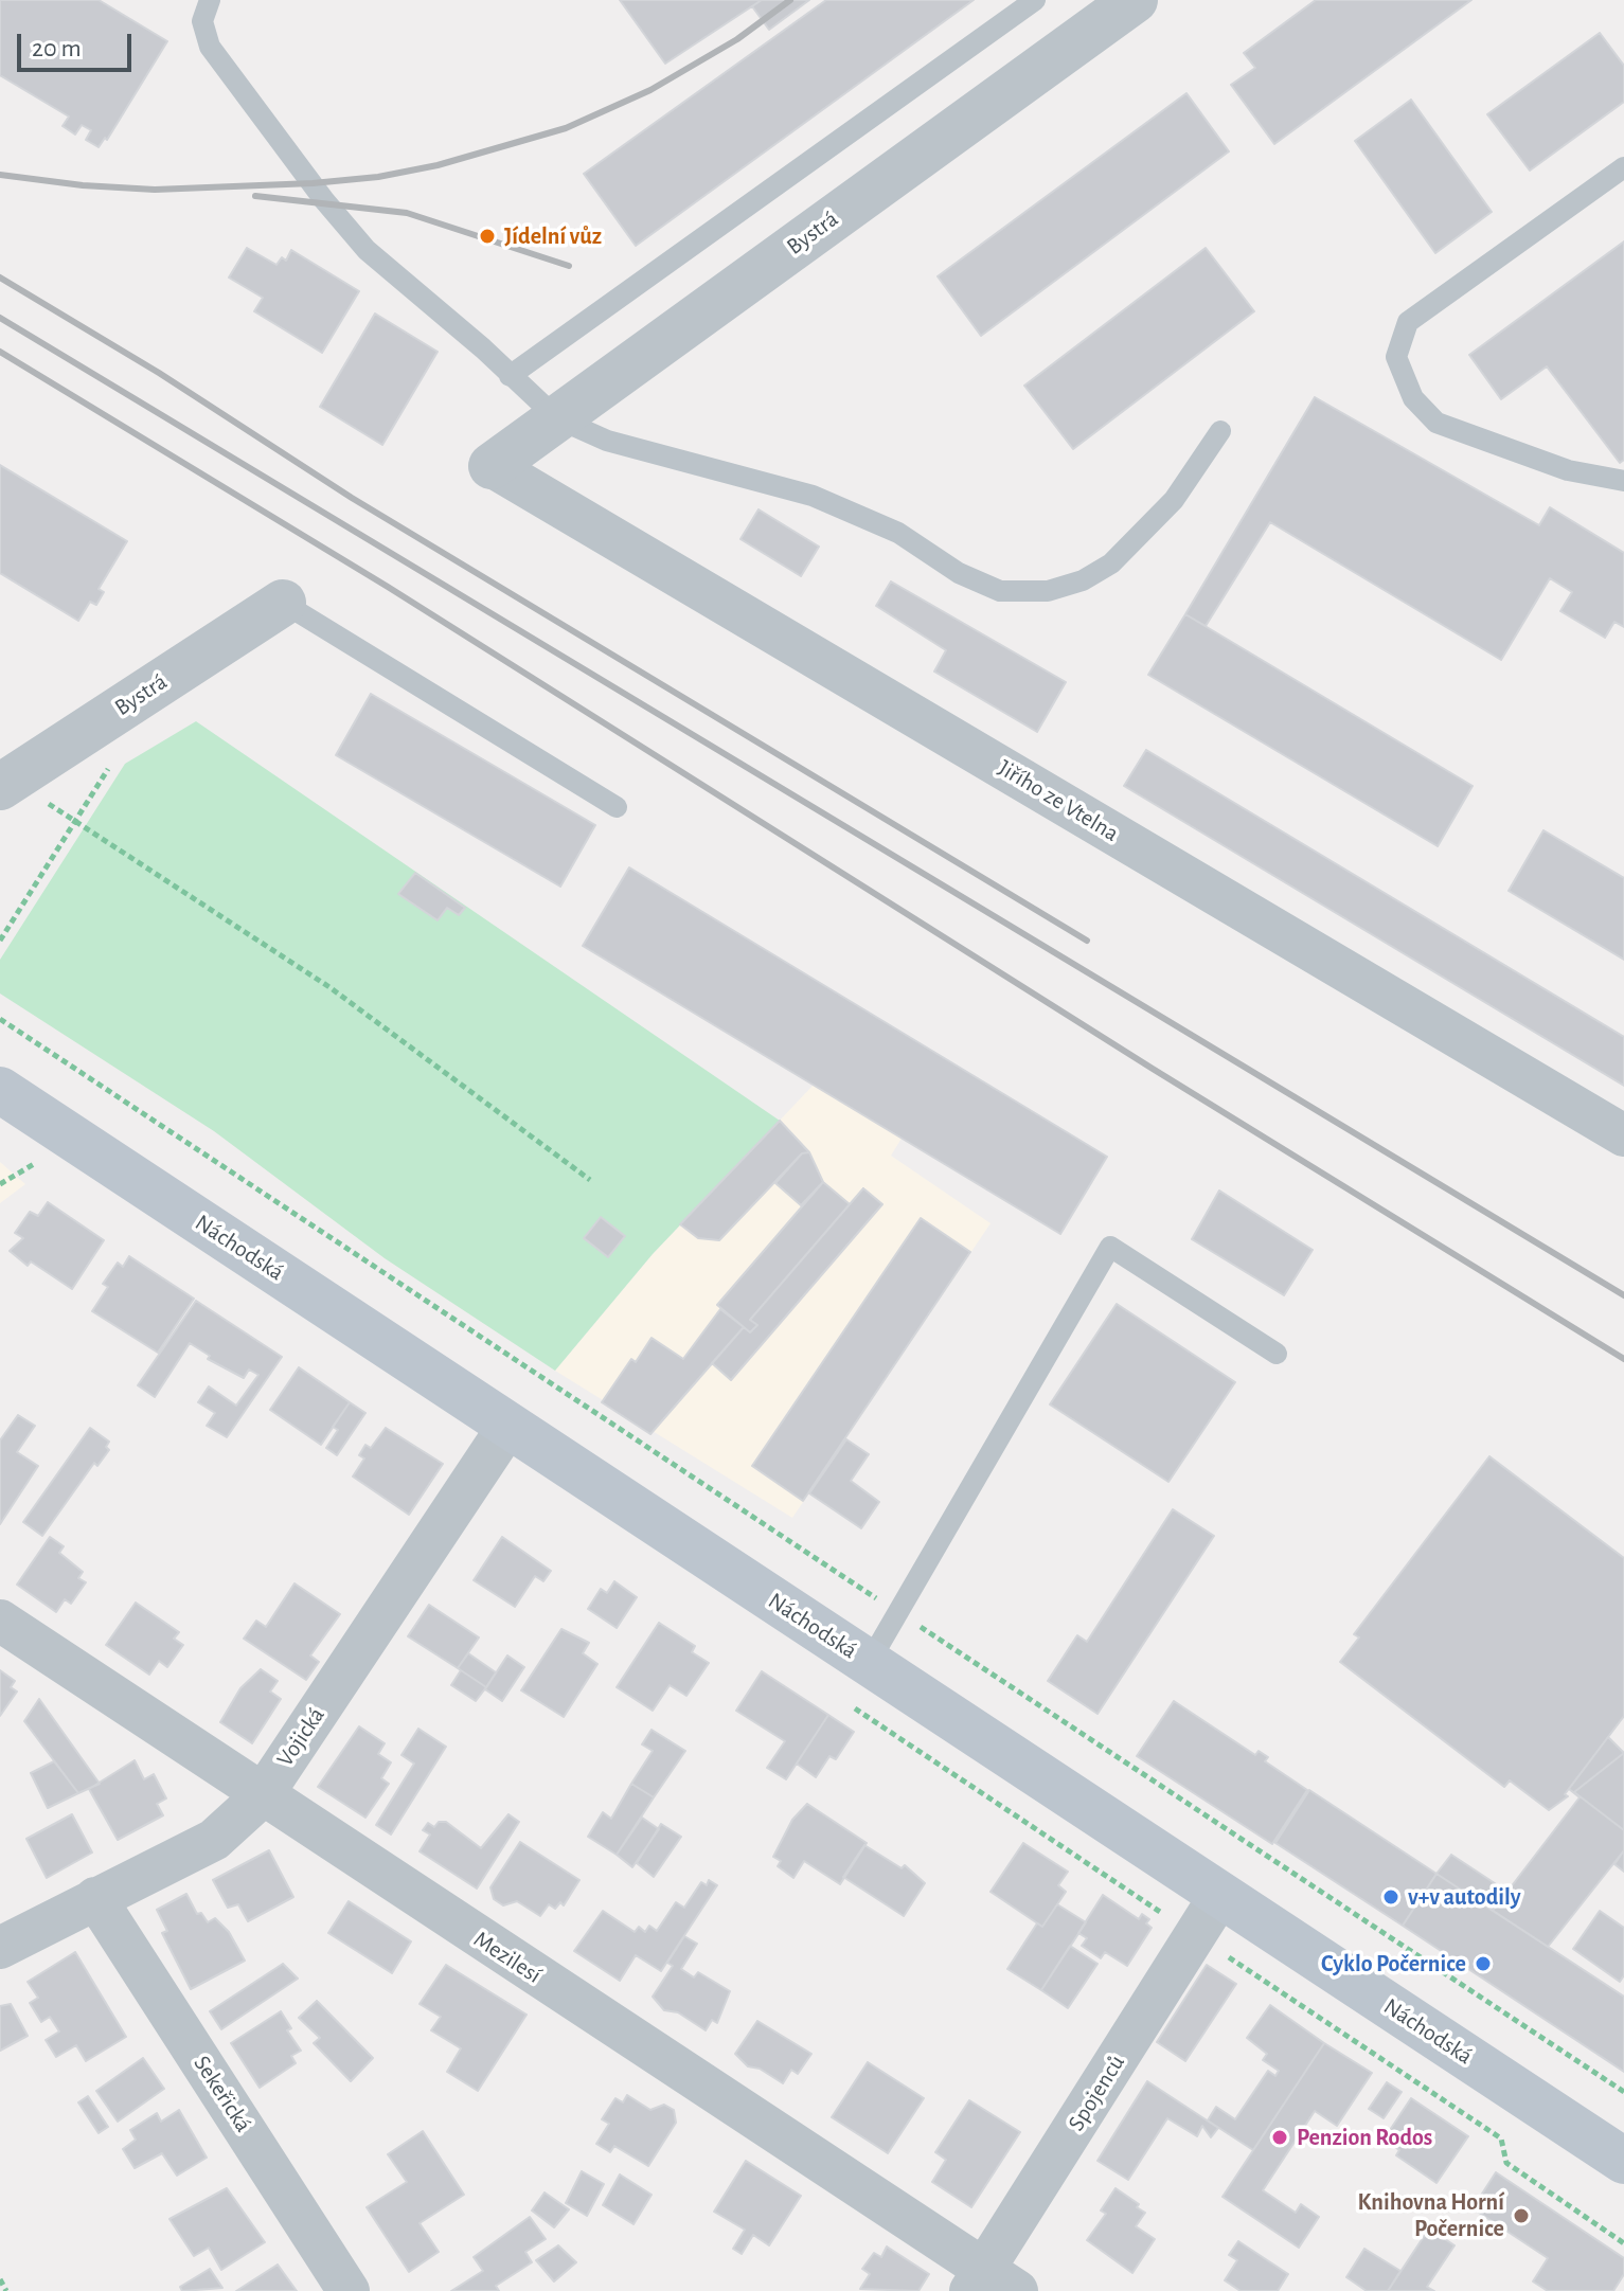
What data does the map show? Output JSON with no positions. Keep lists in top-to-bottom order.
{
  "streets": {
    "main road": ["Náchodská"],
    "street": [
      "Bystrá",
      "Jiřího ze Vtelna",
      "Vojická",
      "Mezilesí",
      "Spojenců",
      "Sekeřická"
    ]
  },
  "crossings": [
    ["Bystrá", "Jiřího ze Vtelna"],
    ["Náchodská", "Vojická"],
    ["Náchodská", "Spojenců"],
    ["Vojická", "Mezilesí"],
    ["Vojická", "Sekeřická"],
    ["Mezilesí", "Spojenců"]
  ],
  "places": [
    "Jídelní vůz",
    "v+v autodily",
    "Cyklo Počernice",
    "Penzion Rodos",
    "Knihovna Horní Počernice"
  ],
  "scale_bar": "20 m"
}
